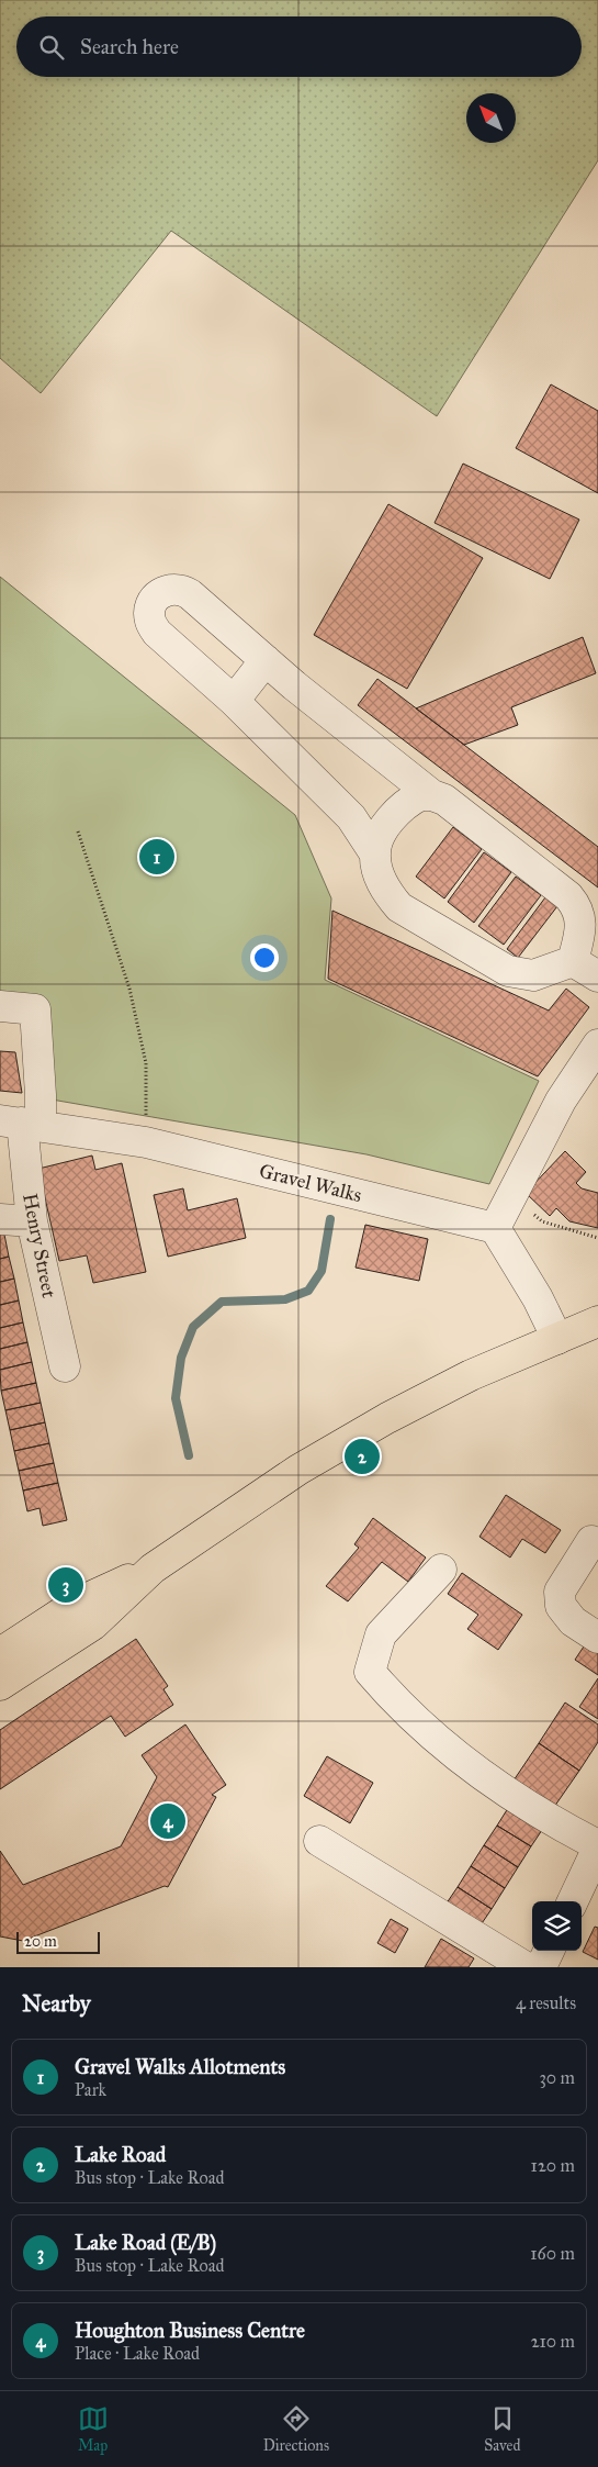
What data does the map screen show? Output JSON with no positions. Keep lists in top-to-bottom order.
{
  "streets": {
    "street": ["Gravel Walks", "Henry Street"]
  },
  "crossings": [
    ["Gravel Walks", "Henry Street"]
  ],
  "scale_bar": "20 m",
  "north": "top left",
  "page": {
    "search": "Search here",
    "pins": [
      "1",
      "2",
      "3",
      "4"
    ],
    "scale": "20 m",
    "heading": ["Nearby", "4 results"],
    "list": [
      {
        "mark": "1",
        "name": "Gravel Walks Allotments",
        "note": "Park",
        "value": "30 m"
      },
      {
        "mark": "2",
        "name": "Lake Road",
        "note": "Bus stop · Lake Road",
        "value": "120 m"
      },
      {
        "mark": "3",
        "name": "Lake Road (E/B)",
        "note": "Bus stop · Lake Road",
        "value": "160 m"
      },
      {
        "mark": "4",
        "name": "Houghton Business Centre",
        "note": "Place · Lake Road",
        "value": "210 m"
      }
    ],
    "nav": ["Map", "Directions", "Saved"]
  }
}
